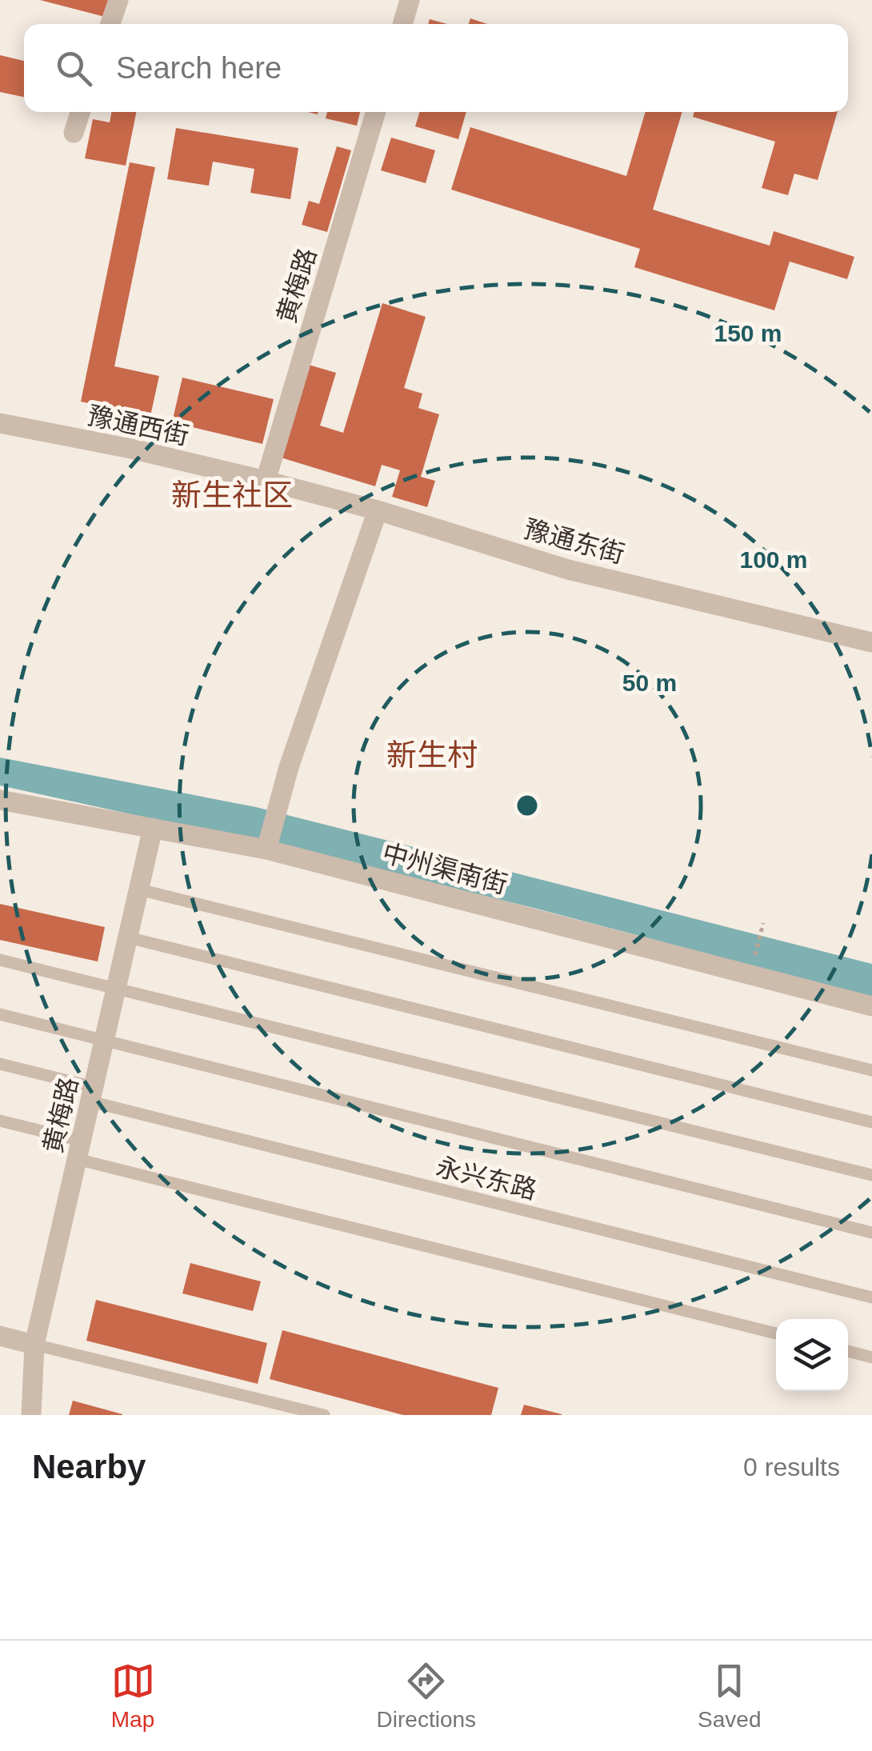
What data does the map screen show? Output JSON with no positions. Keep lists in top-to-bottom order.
{
  "streets": {
    "street": [
      "黄梅路",
      "豫通西街",
      "豫通东街",
      "中州渠南街"
    ],
    "lane": ["永兴东路"]
  },
  "crossings": [
    ["黄梅路", "豫通西街"],
    ["黄梅路", "豫通东街"],
    ["黄梅路", "中州渠南街"],
    ["黄梅路", "永兴东路"],
    ["豫通西街", "豫通东街"]
  ],
  "districts": ["新生社区", "新生村"],
  "page": {
    "search": "Search here",
    "heading": ["Nearby", "0 results"],
    "nav": ["Map", "Directions", "Saved"]
  },
  "rings": ["150 m", "100 m", "50 m"]
}
